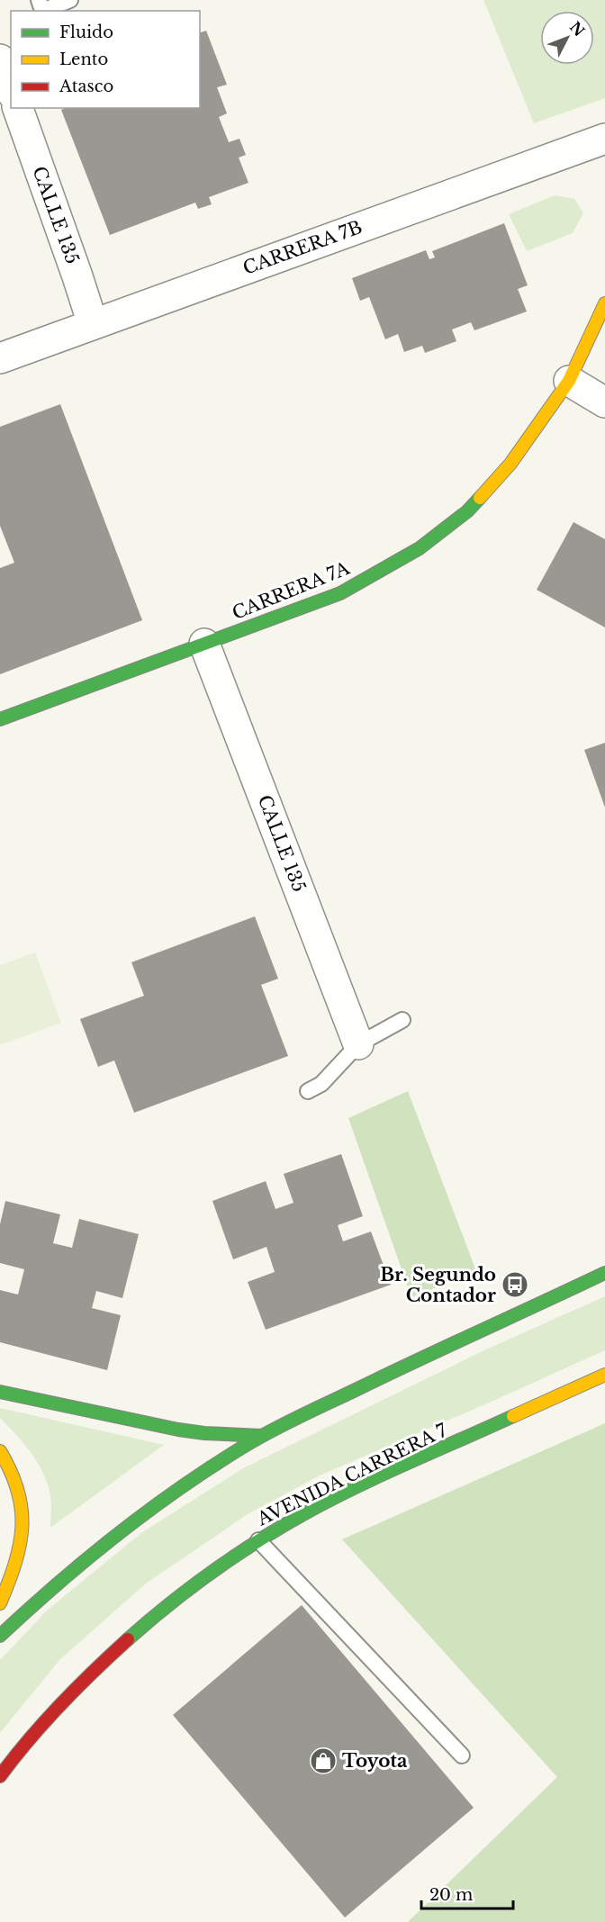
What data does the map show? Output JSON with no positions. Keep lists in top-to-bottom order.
{
  "streets": {
    "main road": ["CARRERA 7A", "AVENIDA CARRERA 7"],
    "street": ["CALLE 135", "CARRERA 7B"]
  },
  "crossings": [
    ["CALLE 135", "CARRERA 7B"],
    ["CALLE 135", "CARRERA 7A"]
  ],
  "places": {
    "bus stop": ["Br. Segundo Contador"],
    "shop": ["Toyota"]
  },
  "legend": ["Fluido", "Lento", "Atasco"],
  "scale_bar": "20 m",
  "north": "top right"
}
